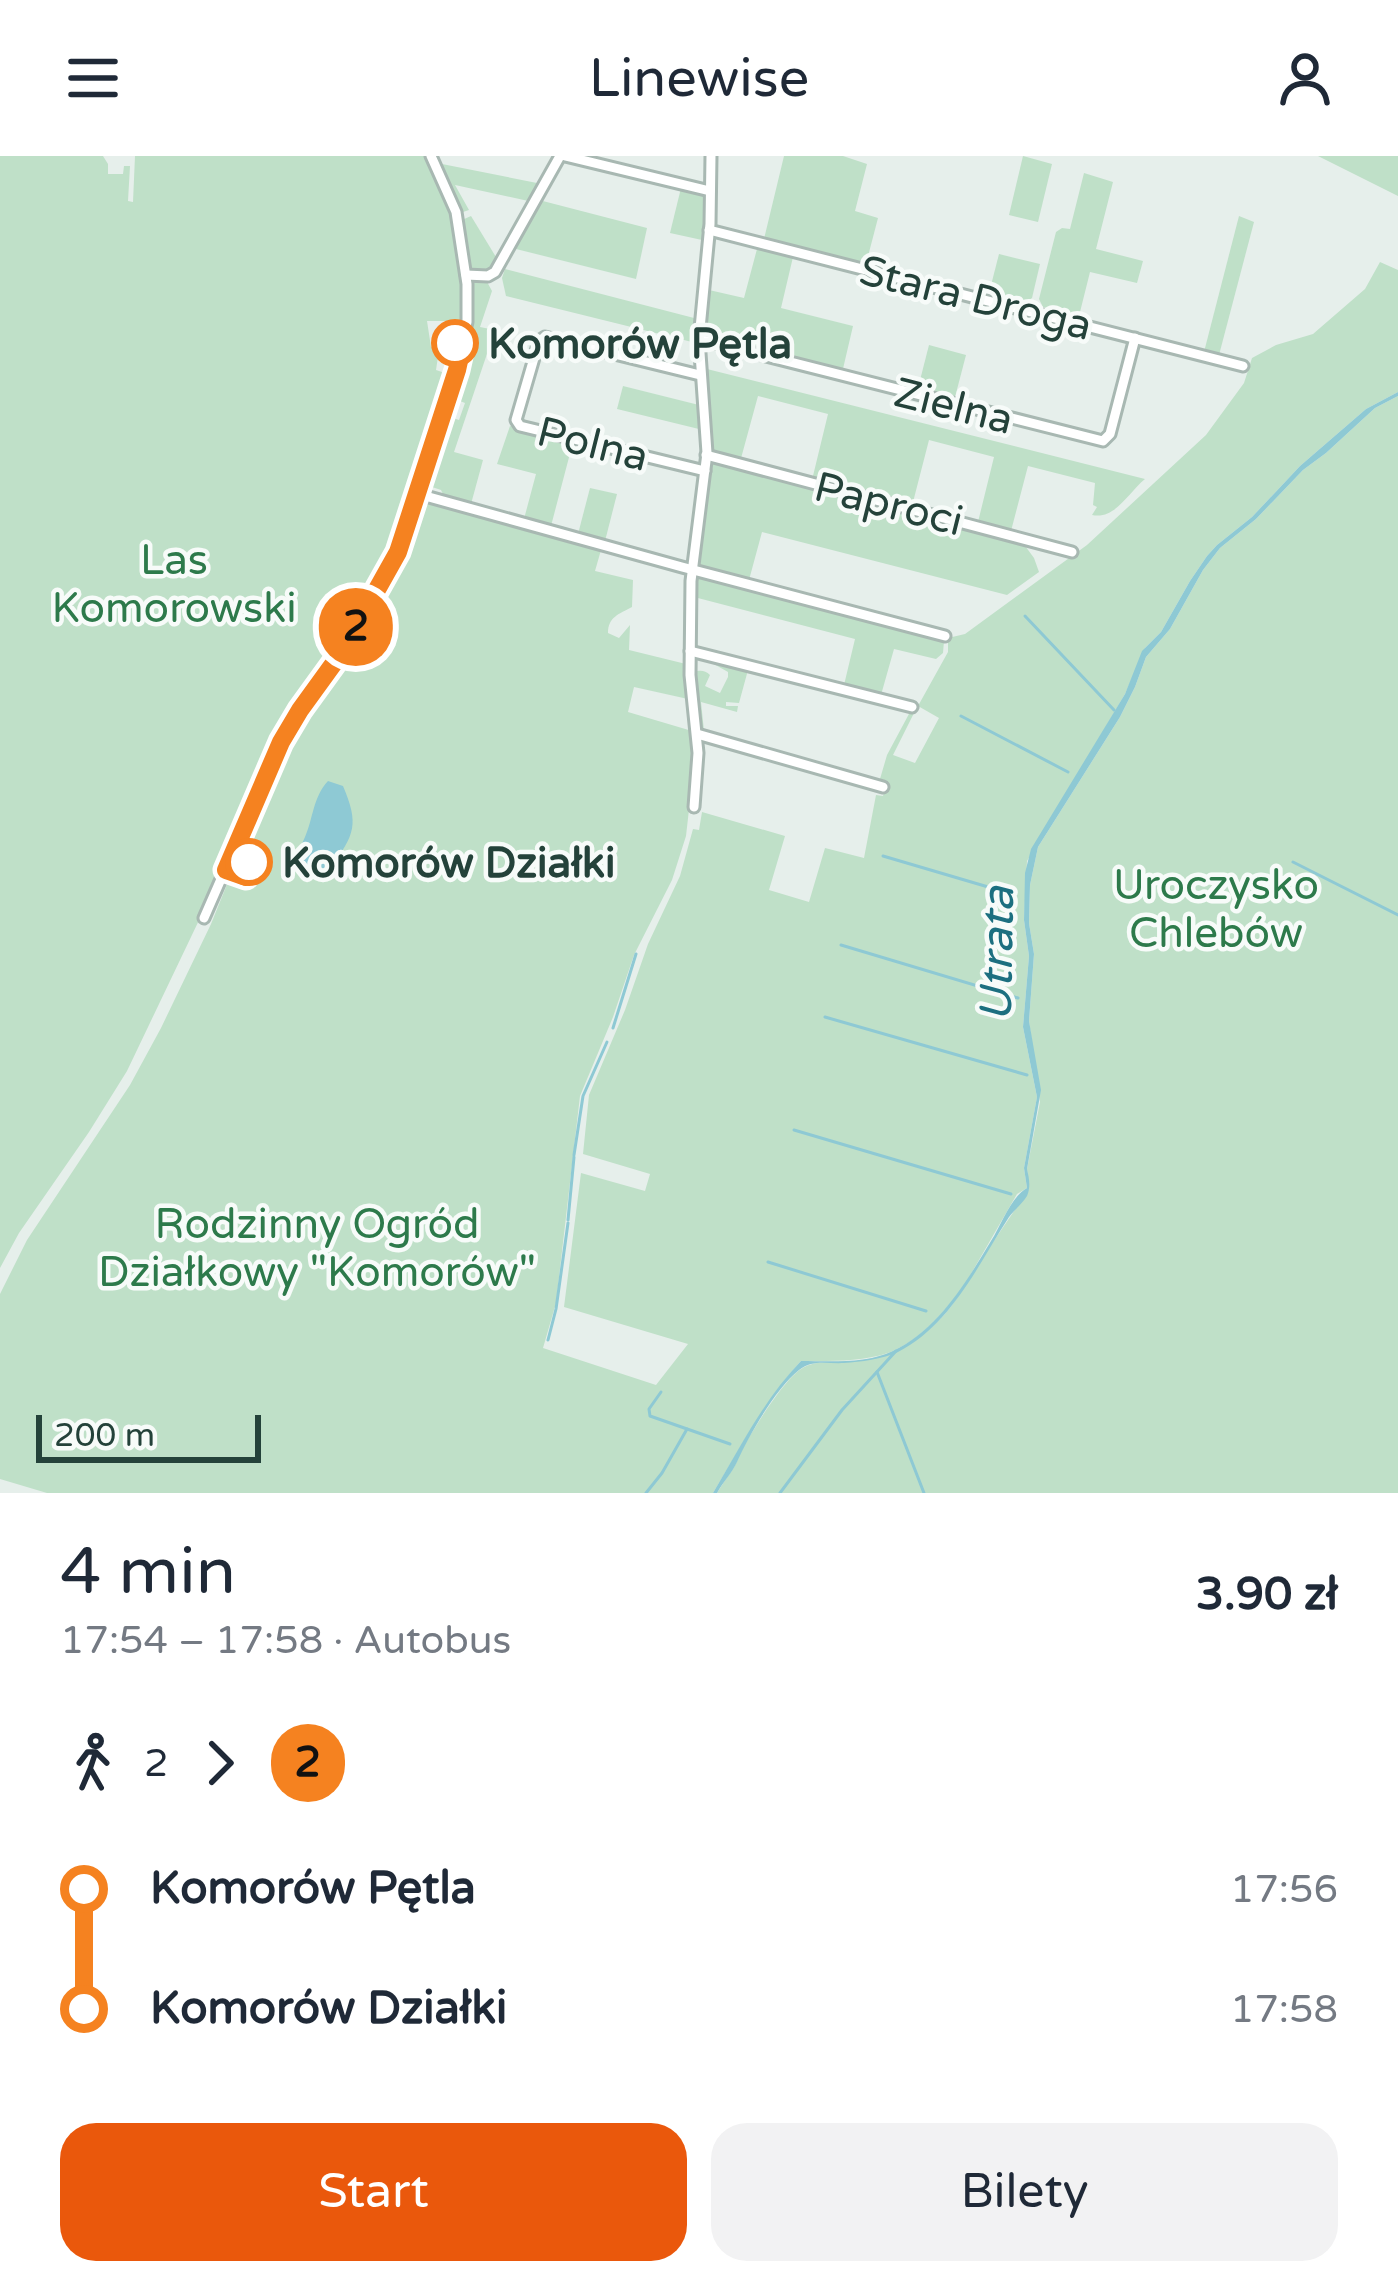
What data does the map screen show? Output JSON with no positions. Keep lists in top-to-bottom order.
{
  "streets": {
    "street": [
      "Stara Droga",
      "Zielna",
      "Polna",
      "Paproci"
    ]
  },
  "crossings": [
    ["Stara Droga", "Zielna"],
    ["Stara Droga", "Polna"],
    ["Zielna", "Polna"],
    ["Polna", "Paproci"]
  ],
  "water": ["Utrata"],
  "parks": ["Las Komorowski", "Uroczysko Chlebów", "Rodzinny Ogród Działkowy \"Komorów\""],
  "places": ["Komorów Pętla", "Komorów Działki"],
  "lines": ["bus line 2"],
  "scale_bar": "200 m",
  "page": {
    "header": "Linewise",
    "on_map": "2",
    "scale": "200 m",
    "heading": ["4 min", "17:54 – 17:58 · Autobus", "3.90 zł"],
    "legs": ["2", "2"],
    "list": [
      {
        "name": "Komorów Pętla",
        "value": "17:56"
      },
      {
        "name": "Komorów Działki",
        "value": "17:58"
      }
    ],
    "buttons": ["Start", "Bilety"]
  }
}
